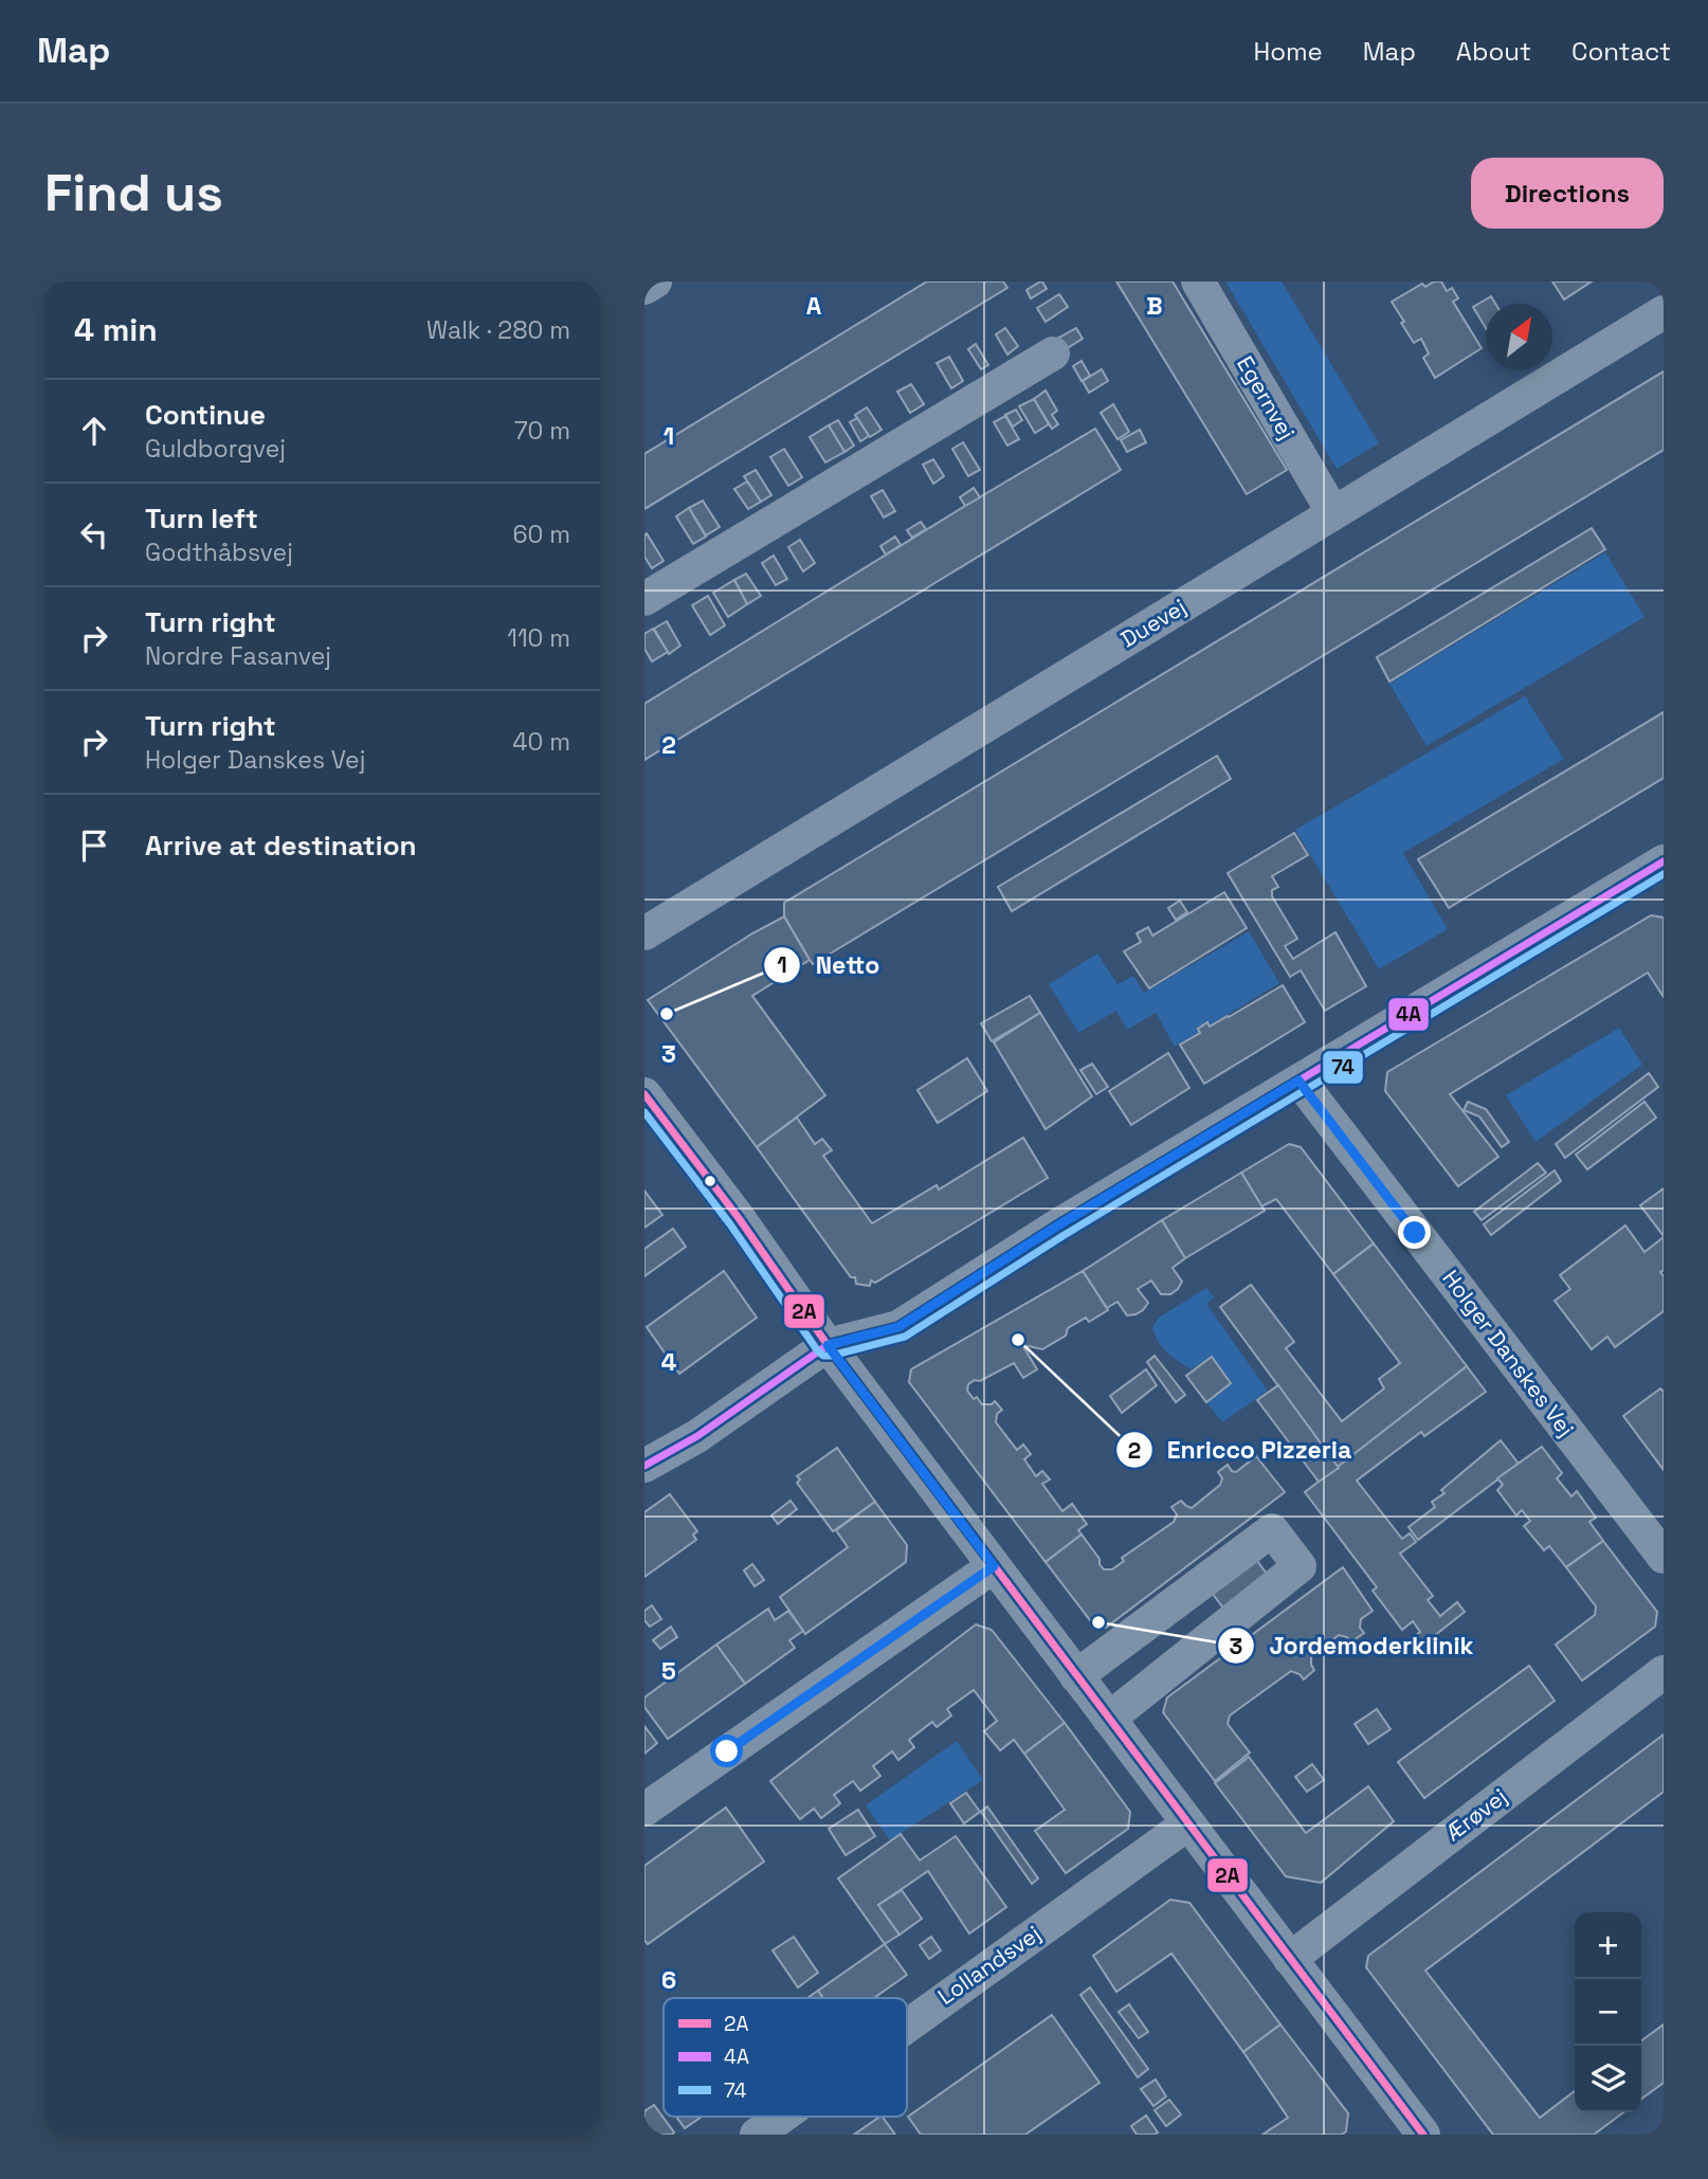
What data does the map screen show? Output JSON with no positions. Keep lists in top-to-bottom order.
{
  "streets": {
    "street": [
      "Egernvej",
      "Duevej",
      "Holger Danskes Vej",
      "Ærøvej",
      "Lollandsvej"
    ]
  },
  "crossings": [
    ["Egernvej", "Duevej"]
  ],
  "places": ["Netto", "Enricco Pizzeria", "Jordemoderklinik"],
  "lines": ["transit line 4A", "transit line 74", "transit line 2A"],
  "legend": ["2A", "4A", "74"],
  "north": "top right",
  "page": {
    "header": "Map",
    "nav": [
      "Home",
      "Map",
      "About",
      "Contact"
    ],
    "buttons": "Directions",
    "title": "Find us",
    "heading": ["4 min", "Walk · 280 m"],
    "list": [
      ["Continue", "Guldborgvej", "70 m"],
      ["Turn left", "Godthåbsvej", "60 m"],
      ["Turn right", "Nordre Fasanvej", "110 m"],
      ["Turn right", "Holger Danskes Vej", "40 m"],
      "Arrive at destination"
    ],
    "map_buttons": ["+", "−"]
  },
  "grid": {
    "columns": ["A", "B"],
    "rows": [
      "1",
      "2",
      "3",
      "4",
      "5",
      "6"
    ]
  }
}
